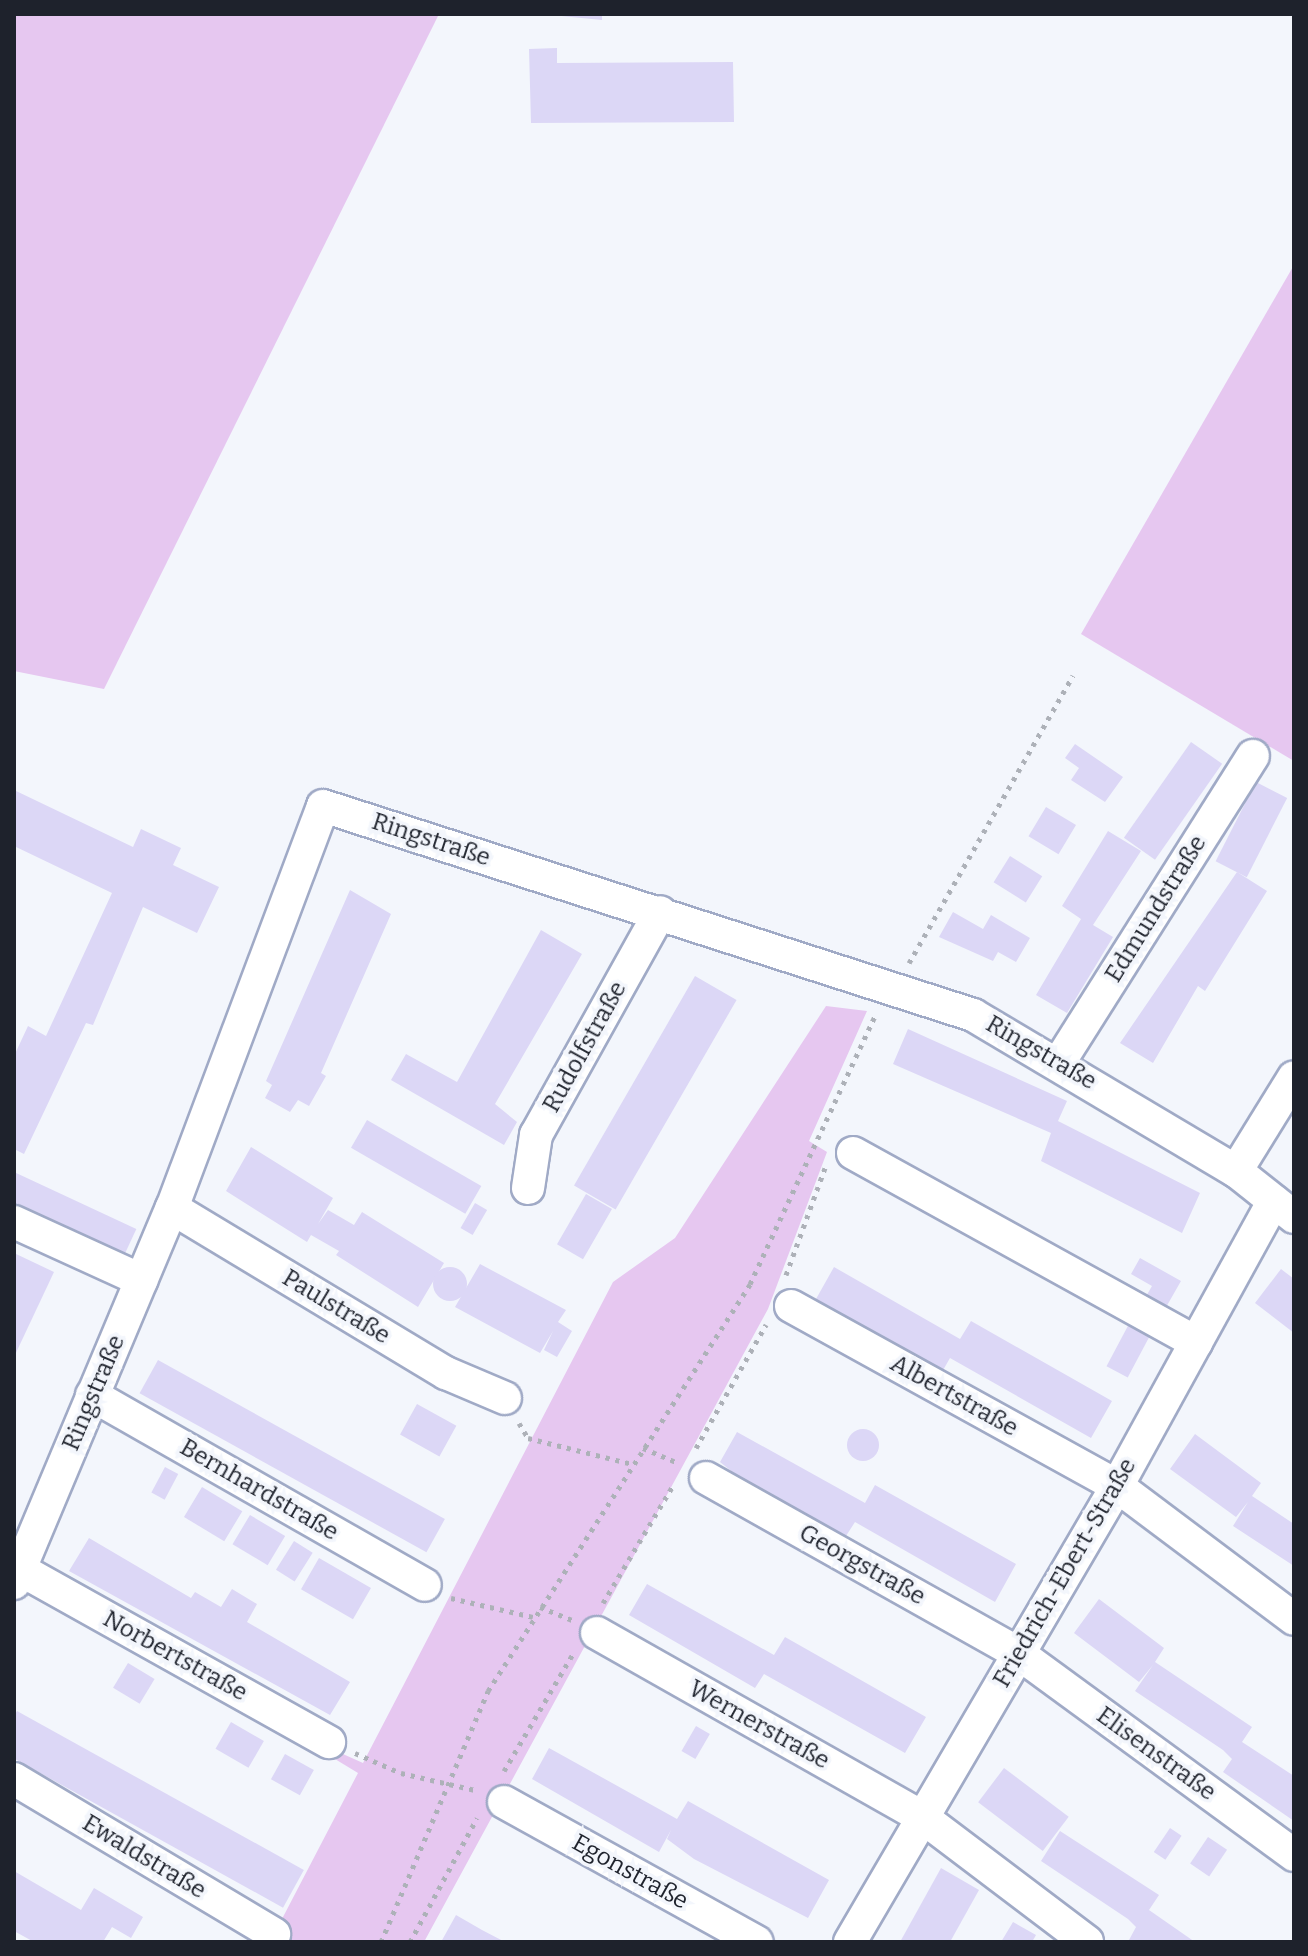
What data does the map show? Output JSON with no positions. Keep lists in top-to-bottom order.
{
  "streets": {
    "street": [
      "Ringstraße",
      "Edmundstraße",
      "Rudolfstraße",
      "Paulstraße",
      "Albertstraße",
      "Bernhardstraße",
      "Georgstraße",
      "Friedrich-Ebert-Straße",
      "Norbertstraße",
      "Wernerstraße",
      "Elisenstraße",
      "Ewaldstraße",
      "Egonstraße"
    ]
  },
  "crossings": [
    ["Ringstraße", "Edmundstraße"],
    ["Ringstraße", "Rudolfstraße"],
    ["Ringstraße", "Paulstraße"],
    ["Ringstraße", "Bernhardstraße"],
    ["Ringstraße", "Friedrich-Ebert-Straße"],
    ["Ringstraße", "Norbertstraße"],
    ["Albertstraße", "Friedrich-Ebert-Straße"],
    ["Georgstraße", "Friedrich-Ebert-Straße"],
    ["Georgstraße", "Elisenstraße"],
    ["Friedrich-Ebert-Straße", "Wernerstraße"],
    ["Friedrich-Ebert-Straße", "Elisenstraße"]
  ]
}
